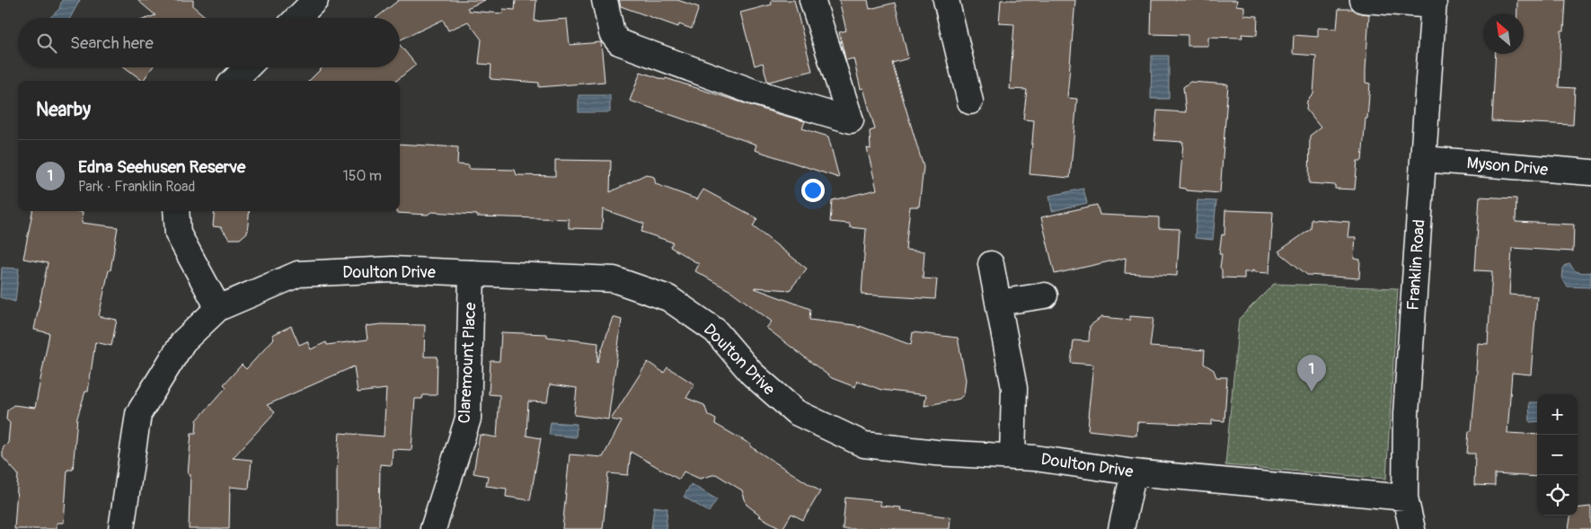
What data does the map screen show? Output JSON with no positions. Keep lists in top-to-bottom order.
{
  "streets": {
    "street": [
      "Myson Drive",
      "Franklin Road",
      "Doulton Drive",
      "Claremount Place"
    ]
  },
  "crossings": [
    ["Myson Drive", "Franklin Road"],
    ["Franklin Road", "Doulton Drive"],
    ["Doulton Drive", "Claremount Place"]
  ],
  "north": "top left",
  "page": {
    "search": "Search here",
    "heading": "Nearby",
    "list": [
      {
        "mark": "1",
        "name": "Edna Seehusen Reserve",
        "note": "Park · Franklin Road",
        "value": "150 m"
      }
    ],
    "pins": "1",
    "map_buttons": ["+", "−"]
  }
}
